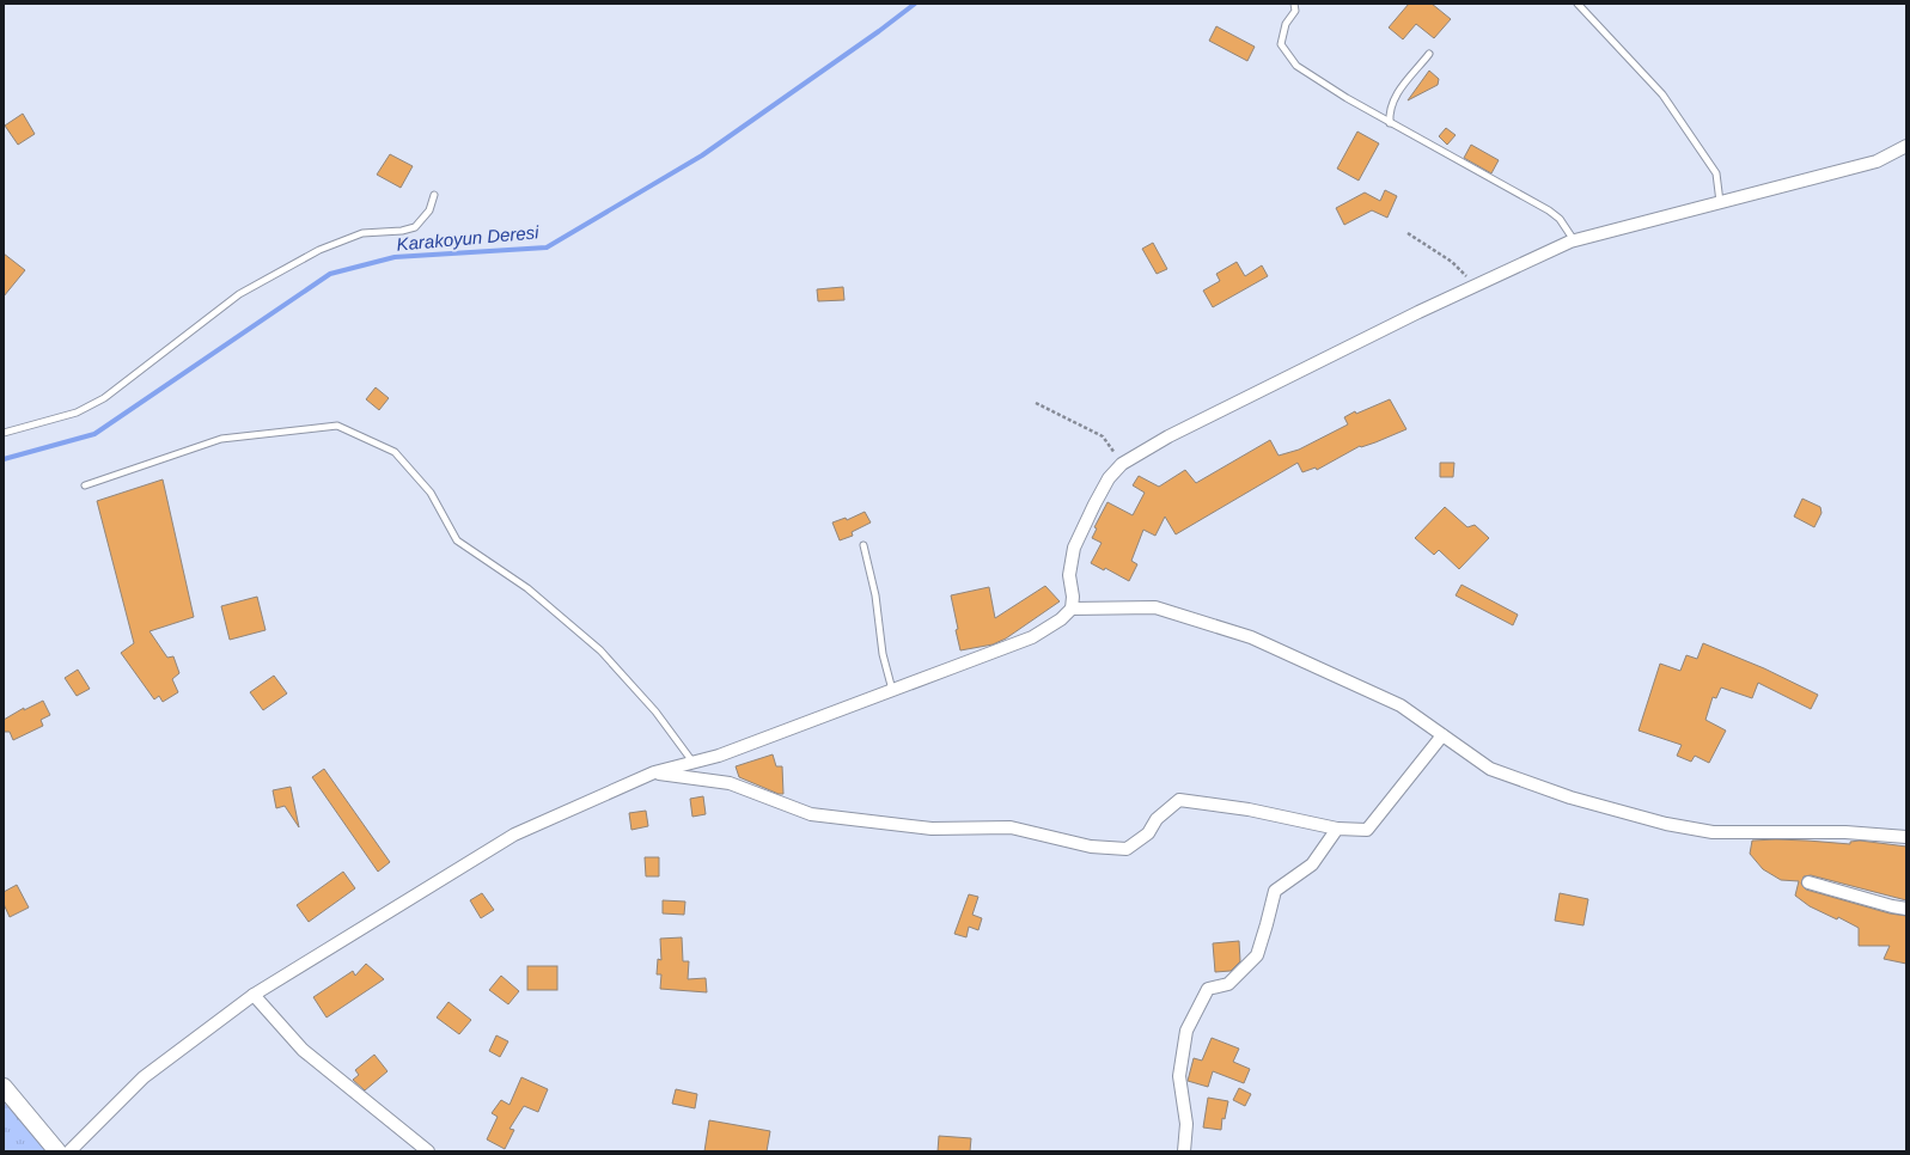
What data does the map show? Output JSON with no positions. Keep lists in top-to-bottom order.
{
  "water": ["Karakoyun Deresi"]
}
